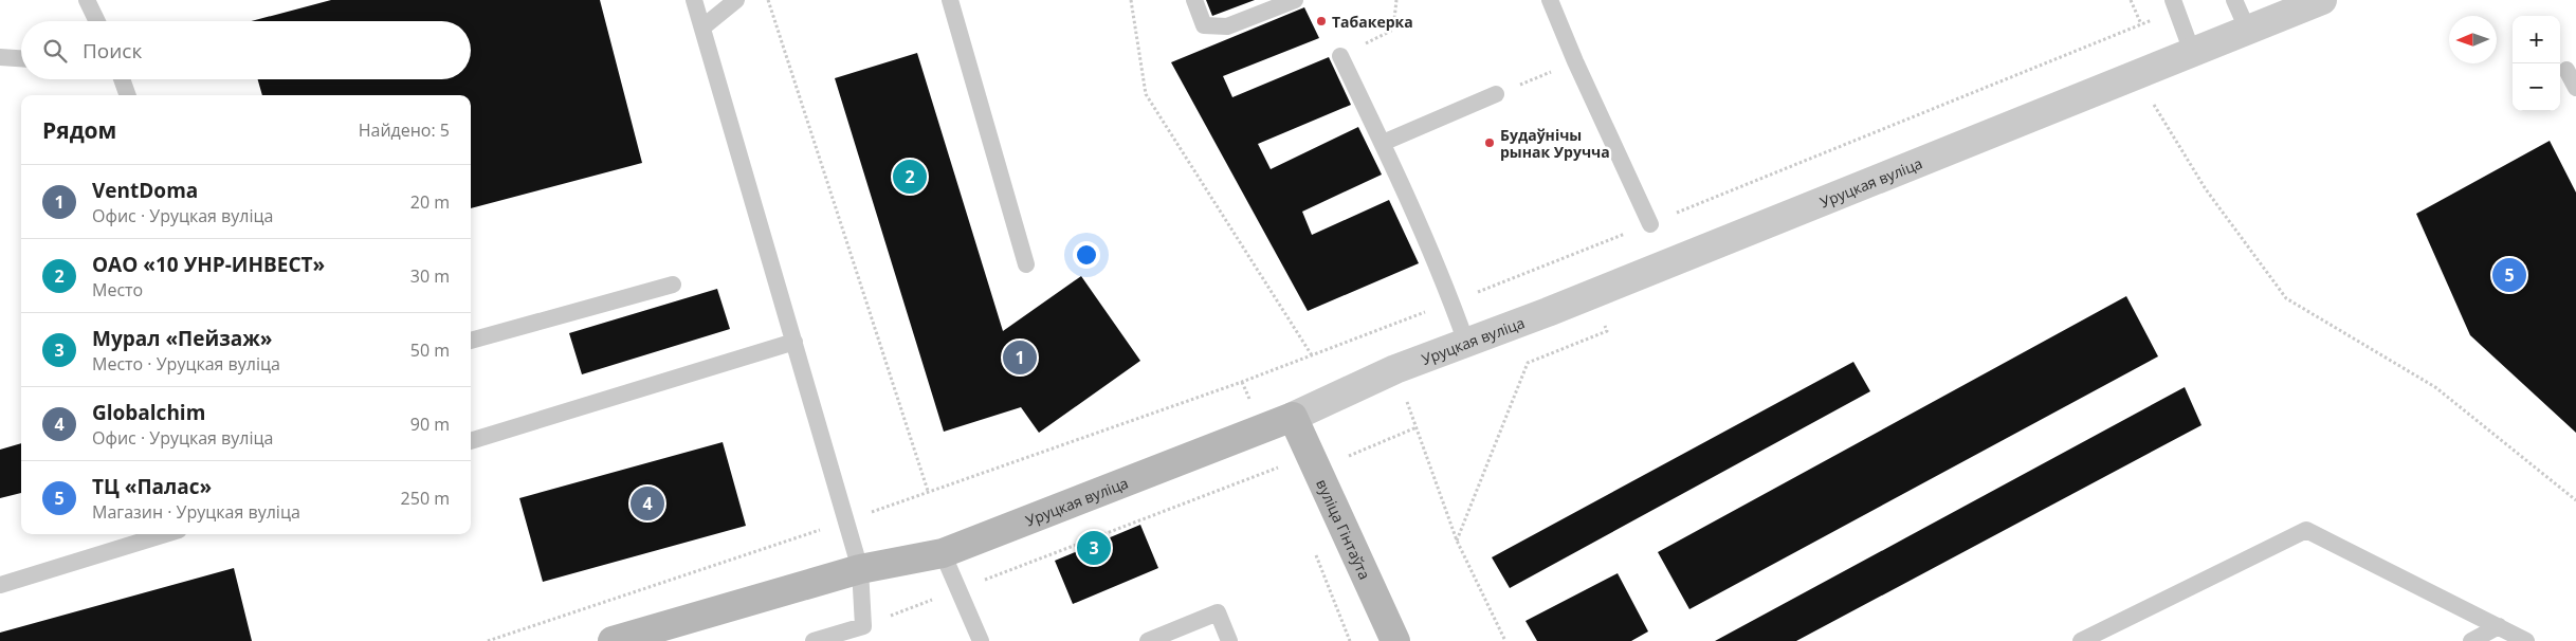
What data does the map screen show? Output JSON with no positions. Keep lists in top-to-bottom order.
{
  "streets": {
    "street": ["Уруцкая вуліца", "вуліца Гінтаўта"]
  },
  "crossings": [
    ["Уруцкая вуліца", "вуліца Гінтаўта"]
  ],
  "places": ["Табакерка", "Будаўнічы рынак Уручча"],
  "north": "left",
  "page": {
    "map_buttons": ["+", "−"],
    "search": "Поиск",
    "heading": ["Рядом", "Найдено: 5"],
    "pins": [
      "2",
      "5",
      "1",
      "4",
      "3"
    ],
    "list": [
      {
        "mark": "1",
        "name": "VentDoma",
        "note": "Офис · Уруцкая вуліца",
        "value": "20 m"
      },
      {
        "mark": "2",
        "name": "ОАО «10 УНР-ИНВЕСТ»",
        "note": "Место",
        "value": "30 m"
      },
      {
        "mark": "3",
        "name": "Мурал «Пейзаж»",
        "note": "Место · Уруцкая вуліца",
        "value": "50 m"
      },
      {
        "mark": "4",
        "name": "Globalchim",
        "note": "Офис · Уруцкая вуліца",
        "value": "90 m"
      },
      {
        "mark": "5",
        "name": "ТЦ «Палас»",
        "note": "Магазин · Уруцкая вуліца",
        "value": "250 m"
      }
    ]
  }
}
